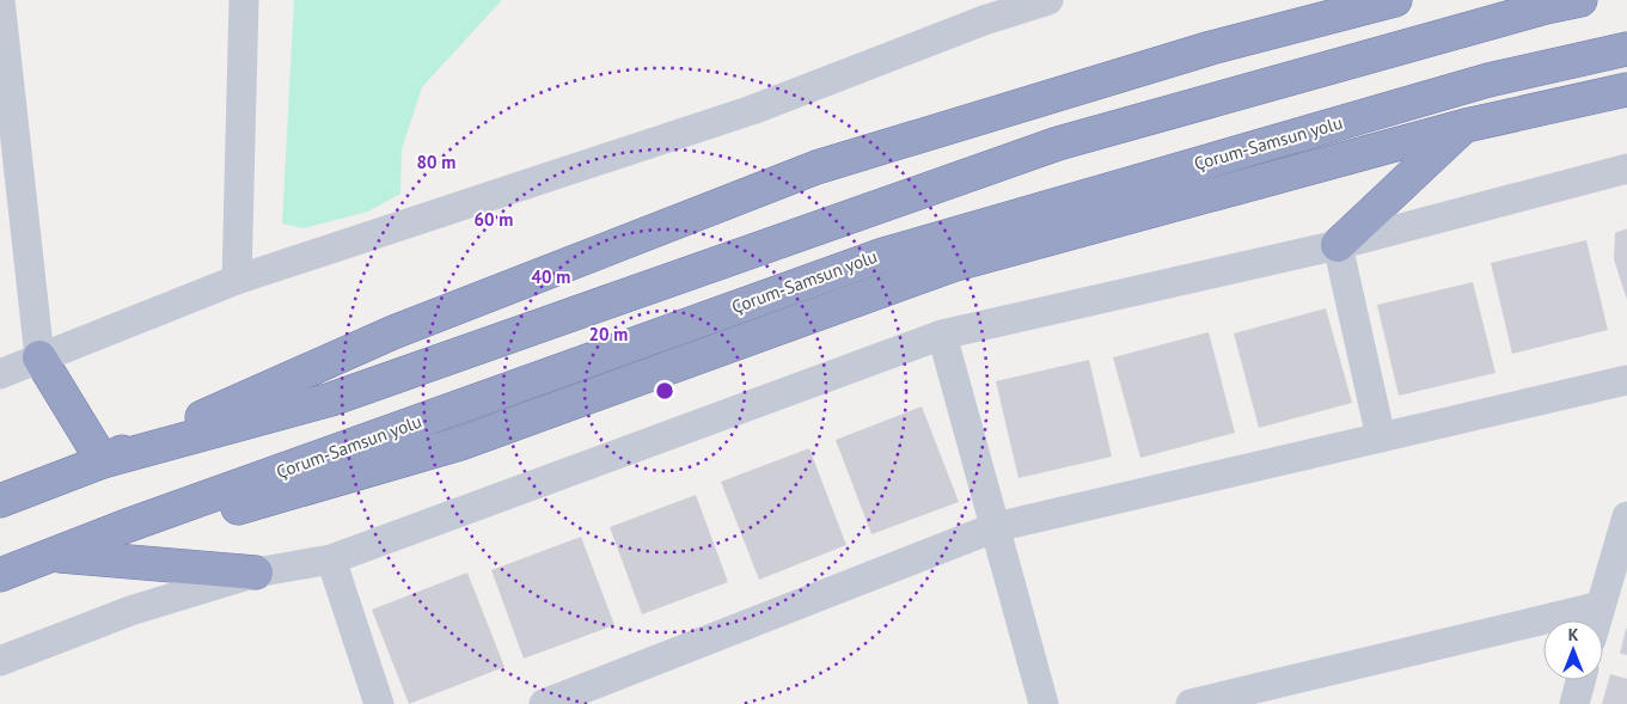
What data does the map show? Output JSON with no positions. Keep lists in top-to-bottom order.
{
  "streets": {
    "highway": ["Çorum-Samsun yolu"]
  },
  "north": "top",
  "rings": [
    "80 m",
    "60 m",
    "40 m",
    "20 m"
  ]
}
